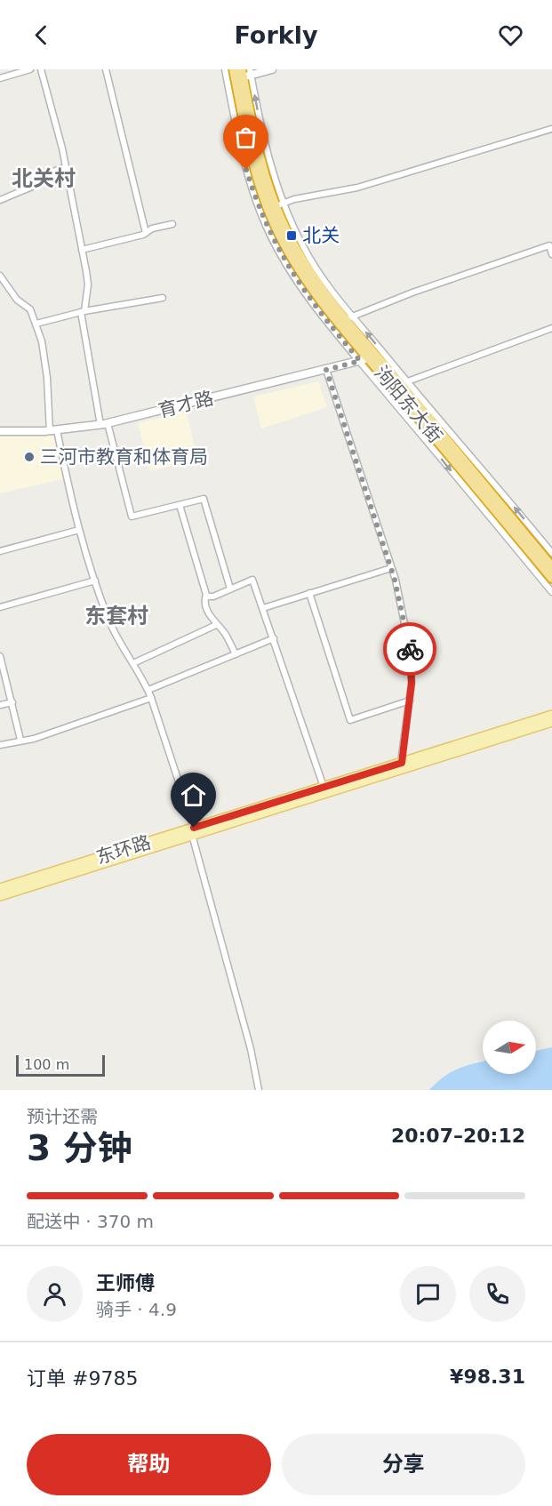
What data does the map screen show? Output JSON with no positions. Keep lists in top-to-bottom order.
{
  "streets": {
    "highway": ["泃阳东大街"],
    "main road": ["育才路", "东环路"]
  },
  "crossings": [
    ["育才路", "泃阳东大街"]
  ],
  "districts": ["北关村", "东套村"],
  "places": {
    "transit": ["北关"],
    "other": ["三河市教育和体育局"]
  },
  "scale_bar": "100 m",
  "north": "right",
  "page": {
    "header": "Forkly",
    "scale": "100 m",
    "heading": ["3 分钟", "预计还需", "20:07–20:12"],
    "panel": [
      "王师傅",
      "骑手 · 4.9",
      "订单 #9785",
      "¥98.31"
    ],
    "bar": "配送中 · 370 m",
    "buttons": ["帮助", "分享"]
  }
}
